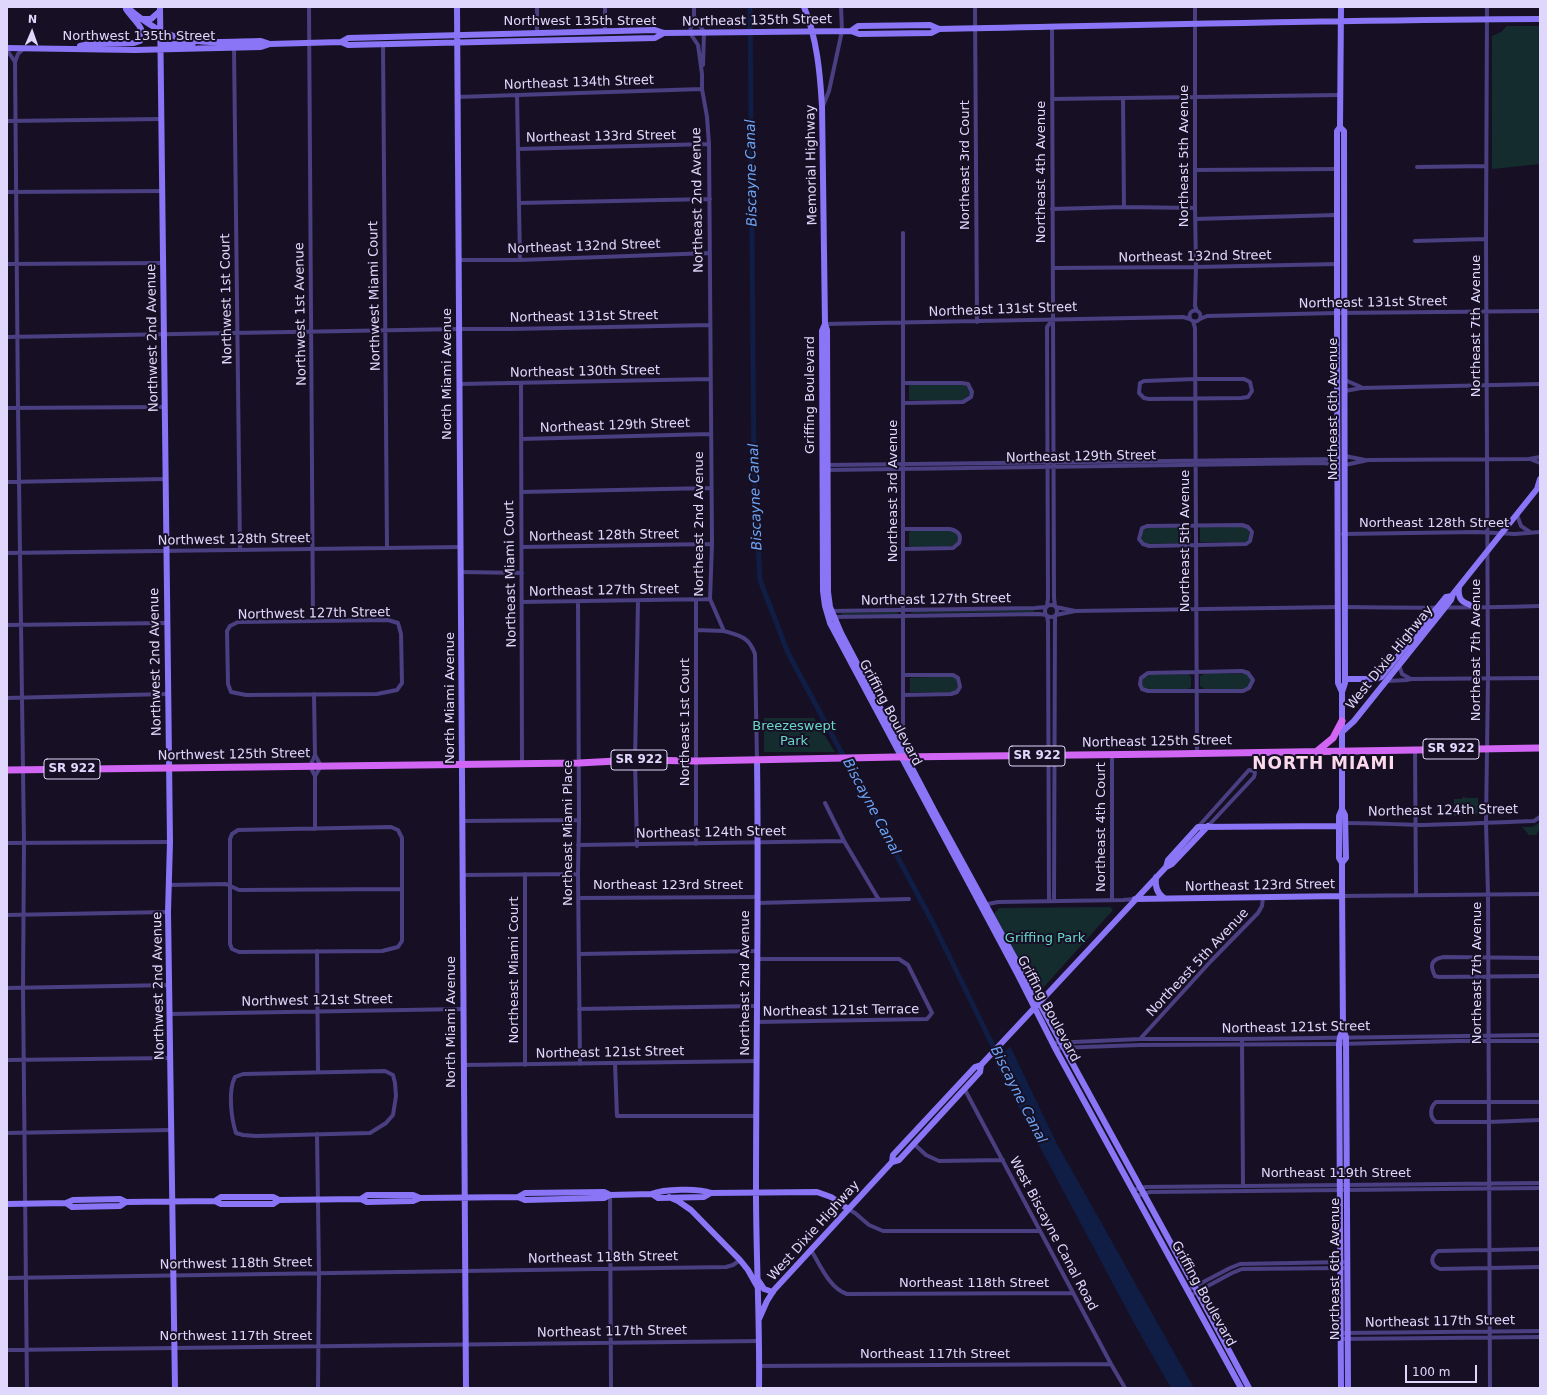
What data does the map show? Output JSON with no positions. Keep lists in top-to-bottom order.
{
  "streets": {
    "main road": [
      "Northeast 135th Street",
      "Northwest 135th Street",
      "Memorial Highway",
      "Northeast 2nd Avenue",
      "Northwest 2nd Avenue",
      "North Miami Avenue",
      "Griffing Boulevard",
      "Northeast 6th Avenue",
      "West Dixie Highway",
      "Northeast 125th Street",
      "SR 922",
      "Northwest 125th Street",
      "Northeast 123rd Street"
    ],
    "street": [
      "Northeast 134th Street",
      "Northeast 133rd Street",
      "Northeast 5th Avenue",
      "Northeast 3rd Court",
      "Northeast 4th Avenue",
      "Northeast 132nd Street",
      "Northwest Miami Court",
      "Northwest 1st Court",
      "Northeast 131st Street",
      "Northwest 1st Avenue",
      "Northeast 7th Avenue",
      "Northeast 130th Street",
      "Northeast 129th Street",
      "Northeast 3rd Avenue",
      "Northeast 128th Street",
      "Northwest 128th Street",
      "Northeast Miami Court",
      "Northeast 127th Street",
      "Northwest 127th Street",
      "Northeast 1st Court",
      "Northeast 124th Street",
      "Northeast 4th Court",
      "Northeast Miami Place",
      "Northwest 121st Street",
      "Northeast 121st Terrace",
      "Northeast 121st Street",
      "Northeast 119th Street",
      "West Biscayne Canal Road",
      "Northeast 118th Street",
      "Northwest 118th Street",
      "Northeast 117th Street",
      "Northwest 117th Street"
    ]
  },
  "crossings": [
    ["Northeast 135th Street", "Northwest 135th Street"],
    ["Northeast 135th Street", "Northeast 5th Avenue"],
    ["Northeast 135th Street", "Memorial Highway"],
    ["Northeast 135th Street", "Northeast 3rd Court"],
    ["Northeast 135th Street", "Northeast 4th Avenue"],
    ["Northeast 135th Street", "Northeast 2nd Avenue"],
    ["Northeast 135th Street", "Northeast 7th Avenue"],
    ["Northeast 135th Street", "Northeast 6th Avenue"],
    ["Northwest 135th Street", "Northwest Miami Court"],
    ["Northwest 135th Street", "Northwest 1st Court"],
    ["Northwest 135th Street", "Northwest 1st Avenue"],
    ["Northwest 135th Street", "Northwest 2nd Avenue"],
    ["Northwest 135th Street", "North Miami Avenue"],
    ["Northeast 134th Street", "Northeast 2nd Avenue"],
    ["Northeast 134th Street", "North Miami Avenue"],
    ["Northeast 133rd Street", "Northeast 2nd Avenue"],
    ["Northeast 5th Avenue", "Northeast 132nd Street"],
    ["Northeast 5th Avenue", "Northeast 131st Street"],
    ["Northeast 5th Avenue", "Northeast 129th Street"],
    ["Northeast 5th Avenue", "Northeast 125th Street"],
    ["Northeast 5th Avenue", "Northeast 123rd Street"],
    ["Northeast 5th Avenue", "Northeast 121st Street"],
    ["Memorial Highway", "Northeast 131st Street"],
    ["Memorial Highway", "Griffing Boulevard"],
    ["Northeast 3rd Court", "Northeast 131st Street"],
    ["Northeast 4th Avenue", "Northeast 132nd Street"],
    ["Northeast 4th Avenue", "Northeast 131st Street"],
    ["Northeast 4th Avenue", "Northeast 129th Street"],
    ["Northeast 4th Avenue", "Northeast 127th Street"],
    ["Northeast 2nd Avenue", "Northeast 132nd Street"],
    ["Northeast 2nd Avenue", "Northeast 131st Street"],
    ["Northeast 2nd Avenue", "Northeast 130th Street"],
    ["Northeast 2nd Avenue", "Northeast 129th Street"],
    ["Northeast 2nd Avenue", "Northeast 128th Street"],
    ["Northeast 2nd Avenue", "Northeast 127th Street"],
    ["Northeast 2nd Avenue", "West Dixie Highway"],
    ["Northeast 2nd Avenue", "Northeast 125th Street"],
    ["Northeast 2nd Avenue", "Northeast 124th Street"],
    ["Northeast 2nd Avenue", "Northeast 123rd Street"],
    ["Northeast 2nd Avenue", "Northeast 121st Terrace"],
    ["Northeast 2nd Avenue", "Northeast 121st Street"],
    ["Northeast 2nd Avenue", "Northeast 117th Street"],
    ["Northeast 132nd Street", "North Miami Avenue"],
    ["Northeast 132nd Street", "Northeast 6th Avenue"],
    ["Northwest Miami Court", "Northeast 131st Street"],
    ["Northwest Miami Court", "Northwest 128th Street"],
    ["Northwest 1st Court", "Northeast 131st Street"],
    ["Northwest 1st Court", "Northwest 128th Street"],
    ["Northeast 131st Street", "Northwest 1st Avenue"],
    ["Northeast 131st Street", "Northeast 7th Avenue"],
    ["Northeast 131st Street", "Northwest 2nd Avenue"],
    ["Northeast 131st Street", "North Miami Avenue"],
    ["Northeast 131st Street", "Griffing Boulevard"],
    ["Northeast 131st Street", "Northeast 6th Avenue"],
    ["Northeast 131st Street", "Northeast 3rd Avenue"],
    ["Northwest 1st Avenue", "Northwest 128th Street"],
    ["Northwest 1st Avenue", "Northwest 127th Street"],
    ["Northeast 7th Avenue", "Northeast 128th Street"],
    ["Northeast 7th Avenue", "West Dixie Highway"],
    ["Northeast 7th Avenue", "Northeast 125th Street"],
    ["Northeast 7th Avenue", "Northeast 124th Street"],
    ["Northeast 7th Avenue", "Northeast 123rd Street"],
    ["Northeast 7th Avenue", "Northeast 121st Street"],
    ["Northeast 7th Avenue", "Northeast 119th Street"],
    ["Northeast 7th Avenue", "Northeast 117th Street"],
    ["Northwest 2nd Avenue", "Northwest 128th Street"],
    ["Northwest 2nd Avenue", "Northwest 125th Street"],
    ["Northwest 2nd Avenue", "Northwest 121st Street"],
    ["Northwest 2nd Avenue", "Northwest 118th Street"],
    ["Northwest 2nd Avenue", "Northwest 117th Street"],
    ["Northeast 130th Street", "North Miami Avenue"],
    ["Northeast 130th Street", "Northeast Miami Court"],
    ["North Miami Avenue", "Northwest 128th Street"],
    ["North Miami Avenue", "Northeast 125th Street"],
    ["North Miami Avenue", "Northwest 125th Street"],
    ["North Miami Avenue", "Northwest 121st Street"],
    ["North Miami Avenue", "Northeast 121st Street"],
    ["North Miami Avenue", "Northeast 118th Street"],
    ["North Miami Avenue", "Northwest 118th Street"],
    ["North Miami Avenue", "Northeast 117th Street"],
    ["North Miami Avenue", "Northwest 117th Street"],
    ["Griffing Boulevard", "Northeast 129th Street"],
    ["Griffing Boulevard", "Northeast 3rd Avenue"],
    ["Griffing Boulevard", "Northeast 127th Street"],
    ["Griffing Boulevard", "West Dixie Highway"],
    ["Griffing Boulevard", "Northeast 125th Street"],
    ["Griffing Boulevard", "Northeast 123rd Street"],
    ["Griffing Boulevard", "Northeast 121st Street"],
    ["Griffing Boulevard", "Northeast 119th Street"],
    ["Northeast 6th Avenue", "Northeast 129th Street"],
    ["Northeast 6th Avenue", "Northeast 128th Street"],
    ["Northeast 6th Avenue", "West Dixie Highway"],
    ["Northeast 6th Avenue", "Northeast 125th Street"],
    ["Northeast 6th Avenue", "Northeast 124th Street"],
    ["Northeast 6th Avenue", "Northeast 123rd Street"],
    ["Northeast 6th Avenue", "Northeast 121st Street"],
    ["Northeast 6th Avenue", "Northeast 119th Street"],
    ["Northeast 6th Avenue", "Northeast 117th Street"],
    ["Northeast 129th Street", "Northeast 3rd Avenue"],
    ["Northeast 129th Street", "Northeast Miami Court"],
    ["Northeast 3rd Avenue", "Northeast 127th Street"],
    ["Northeast 128th Street", "Northeast Miami Court"],
    ["Northeast 128th Street", "West Dixie Highway"],
    ["Northeast Miami Court", "Northeast 127th Street"],
    ["Northeast Miami Court", "Northeast 125th Street"],
    ["Northeast Miami Court", "Northeast 121st Street"],
    ["Northeast 127th Street", "Northeast 1st Court"],
    ["Northeast 127th Street", "Northeast Miami Place"],
    ["West Dixie Highway", "Northeast 123rd Street"],
    ["West Dixie Highway", "West Biscayne Canal Road"],
    ["West Dixie Highway", "Northeast 118th Street"],
    ["Northeast 1st Court", "Northeast 125th Street"],
    ["Northeast 1st Court", "Northeast 124th Street"],
    ["Northeast 125th Street", "Northwest 125th Street"],
    ["Northeast 125th Street", "Northeast 4th Court"],
    ["Northeast 125th Street", "Northeast Miami Place"],
    ["Northeast 124th Street", "Northeast Miami Place"],
    ["Northeast 4th Court", "Northeast 123rd Street"],
    ["Northeast Miami Place", "Northeast 123rd Street"],
    ["Northeast Miami Place", "Northeast 121st Terrace"],
    ["Northeast Miami Place", "Northeast 121st Street"],
    ["West Biscayne Canal Road", "Northeast 118th Street"],
    ["West Biscayne Canal Road", "Northeast 117th Street"],
    ["Northeast 118th Street", "Northwest 118th Street"],
    ["Northeast 117th Street", "Northwest 117th Street"]
  ],
  "districts": ["NORTH MIAMI"],
  "water": ["Biscayne Canal"],
  "parks": ["Breezeswept Park", "Griffing Park"],
  "scale_bar": "100 m",
  "north": "top"
}
